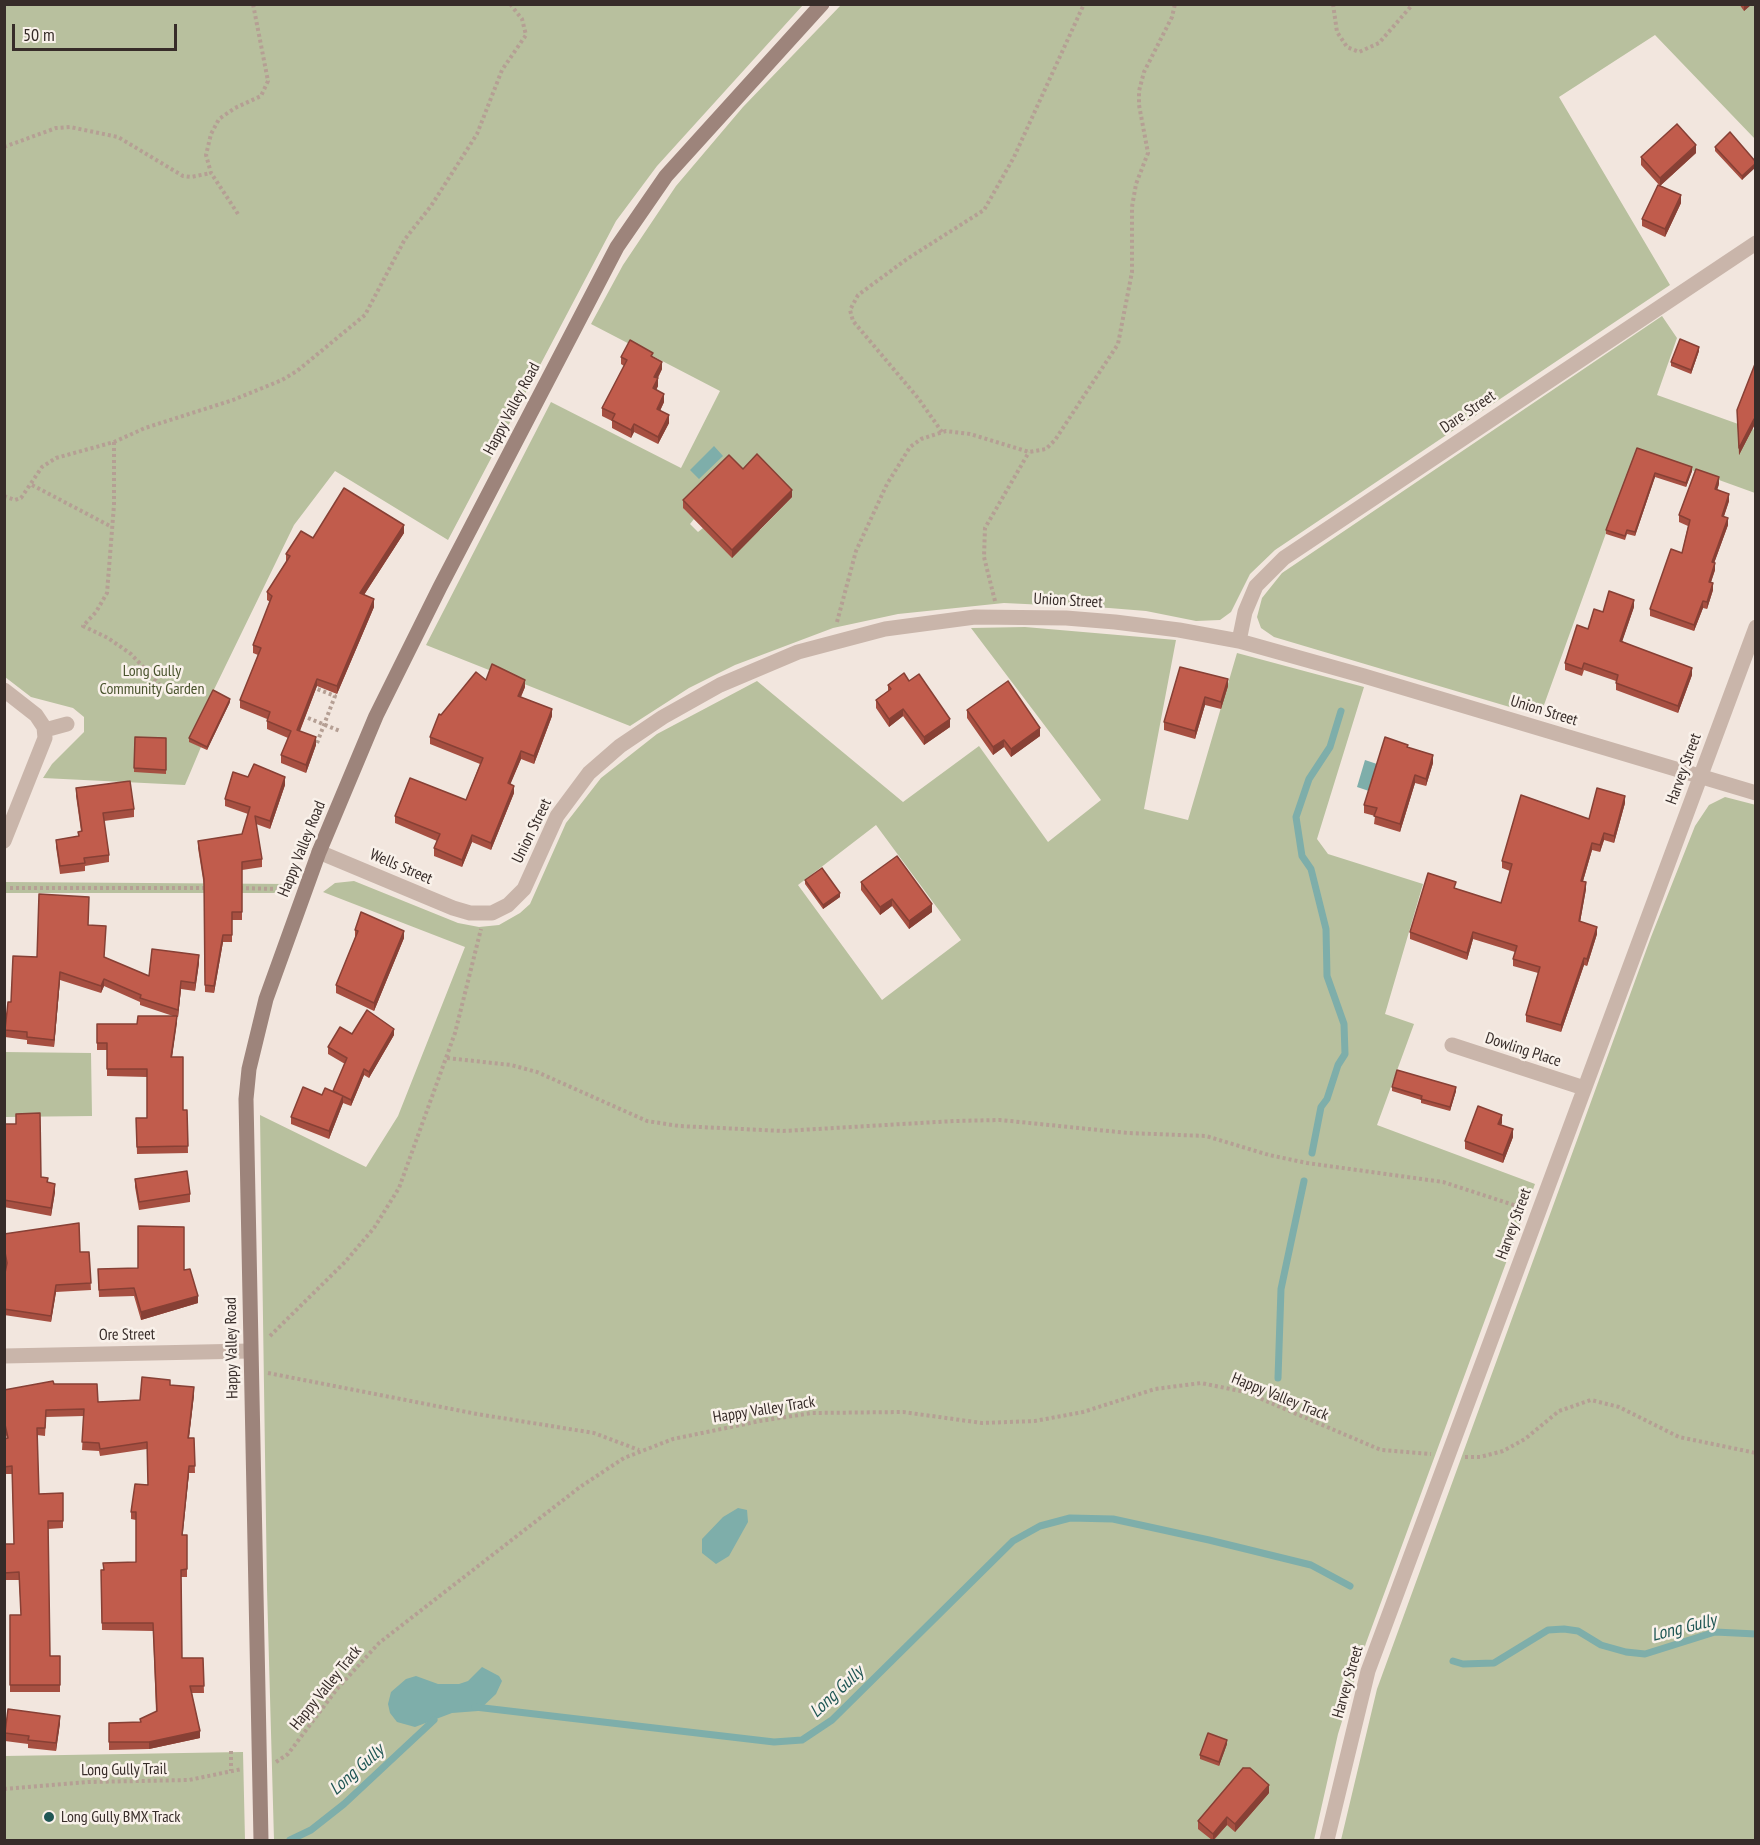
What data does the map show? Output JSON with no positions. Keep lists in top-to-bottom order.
{
  "streets": {
    "street": [
      "Happy Valley Road",
      "Dare Street",
      "Union Street",
      "Harvey Street",
      "Wells Street",
      "Dowling Place",
      "Ore Street"
    ],
    "path": ["Happy Valley Track", "Long Gully Trail"]
  },
  "crossings": [
    ["Happy Valley Road", "Wells Street"],
    ["Happy Valley Road", "Ore Street"],
    ["Happy Valley Road", "Happy Valley Track"],
    ["Happy Valley Road", "Long Gully Trail"],
    ["Dare Street", "Union Street"],
    ["Union Street", "Harvey Street"],
    ["Union Street", "Wells Street"],
    ["Harvey Street", "Dowling Place"],
    ["Harvey Street", "Happy Valley Track"],
    ["Happy Valley Track", "Long Gully Trail"]
  ],
  "water": ["Long Gully"],
  "parks": ["Long Gully Community Garden"],
  "places": ["Long Gully BMX Track"],
  "scale_bar": "50 m"
}
